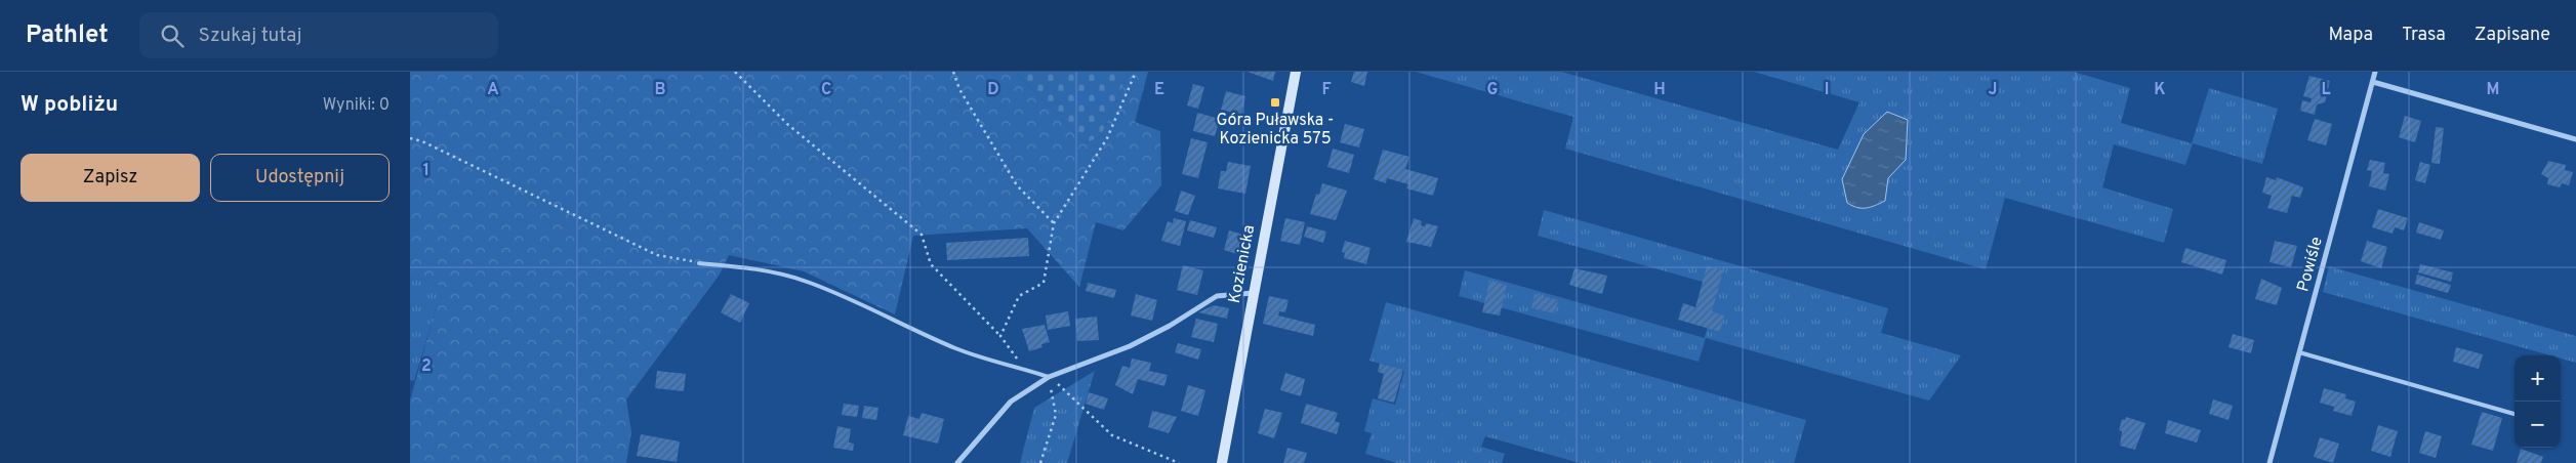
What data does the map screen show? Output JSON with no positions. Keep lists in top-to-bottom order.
{
  "streets": {
    "main road": ["Kozienicka"],
    "street": ["Powiśle"]
  },
  "places": {
    "transit": ["Góra Puławska - Kozienicka 575"]
  },
  "page": {
    "header": "Pathlet",
    "search": "Szukaj tutaj",
    "nav": ["Mapa", "Trasa", "Zapisane"],
    "heading": ["W pobliżu", "Wyniki: 0"],
    "buttons": ["Zapisz", "Udostępnij"],
    "map_buttons": ["+", "−"]
  },
  "grid": {
    "columns": [
      "A",
      "B",
      "C",
      "D",
      "E",
      "F",
      "G",
      "H",
      "I",
      "J",
      "K",
      "L",
      "M"
    ],
    "rows": ["1", "2"]
  }
}
